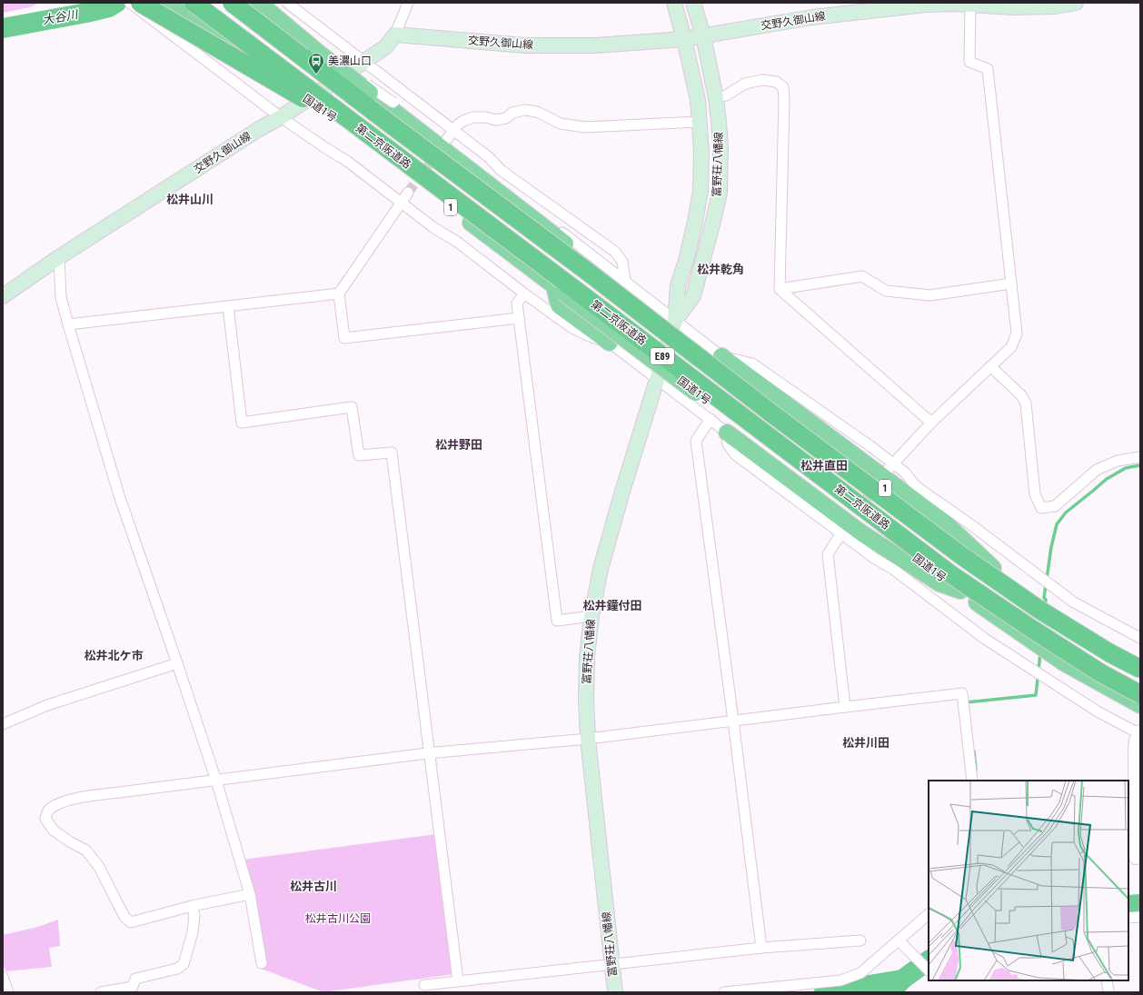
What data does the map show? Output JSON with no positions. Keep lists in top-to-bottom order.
{
  "streets": {
    "highway": [
      "国道1号",
      "第二京阪道路",
      "1",
      "E89"
    ],
    "main road": ["交野久御山線", "富野荘八幡線"]
  },
  "crossings": [
    ["交野久御山線", "富野荘八幡線"]
  ],
  "districts": [
    "松井山川",
    "松井乾角",
    "松井野田",
    "松井直田",
    "松井鐘付田",
    "松井北ケ市",
    "松井川田",
    "松井古川"
  ],
  "water": ["大谷川"],
  "parks": ["松井古川公園"],
  "places": {
    "bus stop": ["美濃山口"]
  }
}
